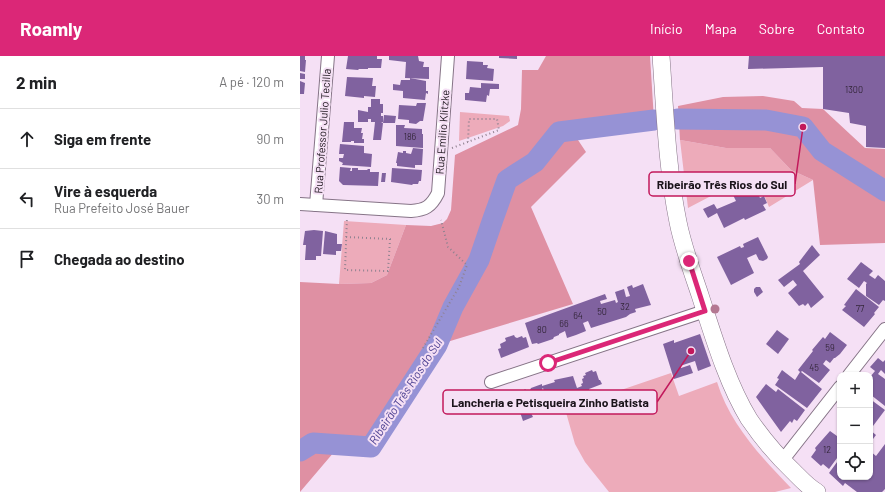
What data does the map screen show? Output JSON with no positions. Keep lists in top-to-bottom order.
{
  "streets": {
    "street": ["Rua Professor Julio Tecilla", "Rua Emilio Klitzke"]
  },
  "crossings": [
    ["Rua Professor Julio Tecilla", "Rua Emilio Klitzke"]
  ],
  "water": ["Ribeirão Três Rios do Sul"],
  "places": ["Ribeirão Três Rios do Sul", "Lancheria e Petisqueira Zinho Batista"],
  "house_numbers": [
    "1300",
    "186",
    "32",
    "77",
    "50",
    "64",
    "66",
    "80",
    "59",
    "45",
    "12"
  ],
  "page": {
    "header": "Roamly",
    "nav": [
      "Início",
      "Mapa",
      "Sobre",
      "Contato"
    ],
    "heading": ["2 min", "A pé · 120 m"],
    "list": [
      ["Siga em frente", "90 m"],
      ["Vire à esquerda", "Rua Prefeito José Bauer", "30 m"],
      "Chegada ao destino"
    ],
    "map_buttons": ["+", "−"]
  }
}
